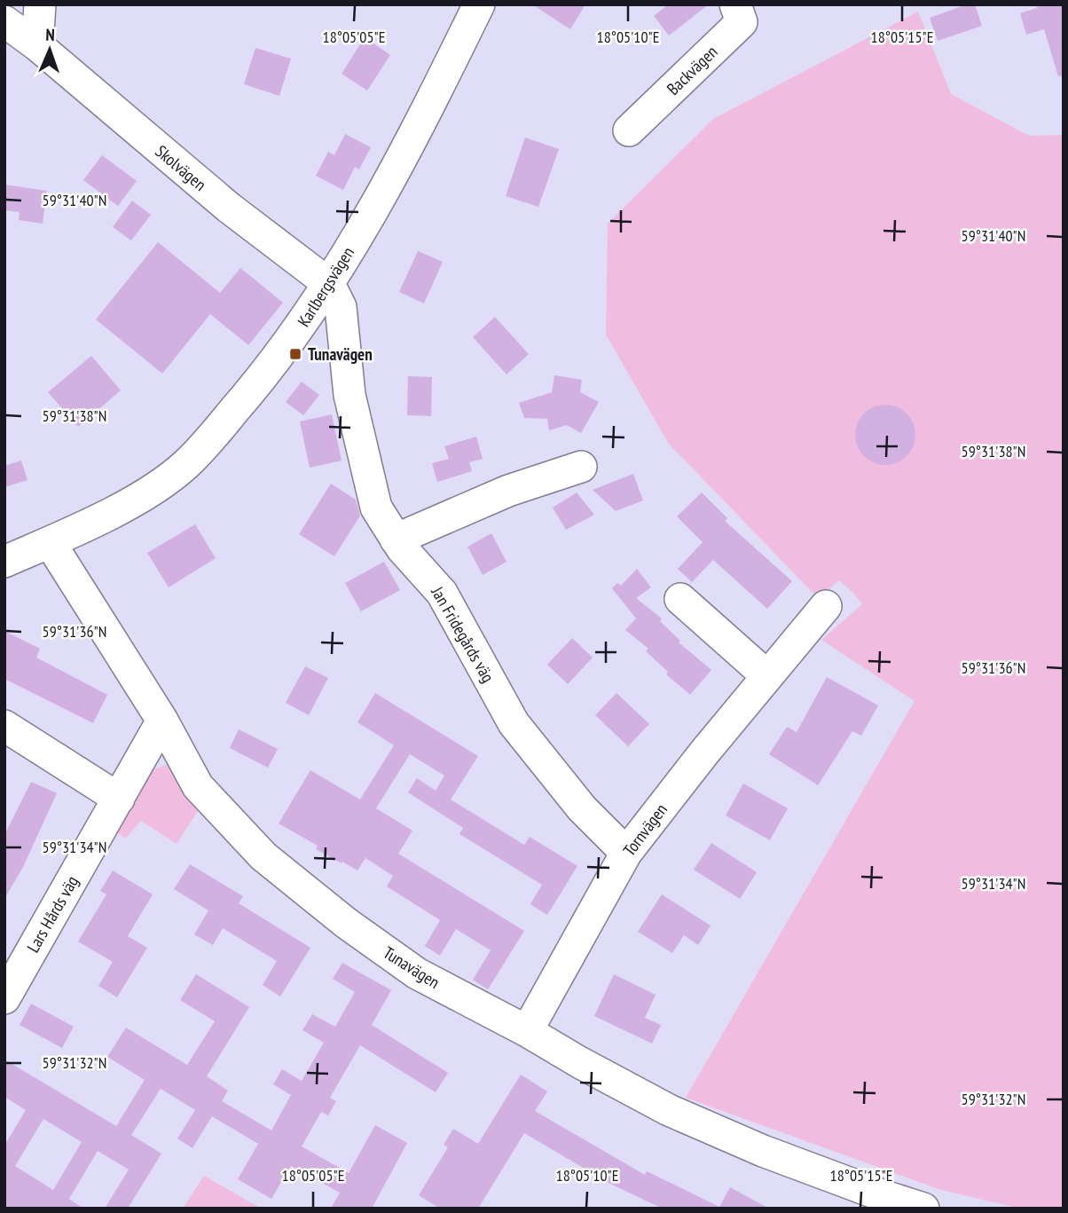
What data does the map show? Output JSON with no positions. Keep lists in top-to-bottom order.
{
  "streets": {
    "street": [
      "Backvägen",
      "Skolvägen",
      "Karlbergsvägen",
      "Jan Fridegårds väg",
      "Tornvägen",
      "Lars Hårds väg",
      "Tunavägen"
    ]
  },
  "crossings": [
    ["Skolvägen", "Karlbergsvägen"],
    ["Skolvägen", "Jan Fridegårds väg"],
    ["Karlbergsvägen", "Jan Fridegårds väg"],
    ["Karlbergsvägen", "Tunavägen"],
    ["Jan Fridegårds väg", "Tornvägen"],
    ["Tornvägen", "Tunavägen"],
    ["Lars Hårds väg", "Tunavägen"]
  ],
  "places": {
    "transit": ["Tunavägen"]
  },
  "north": "top",
  "coordinates": [
    "18°05'05\"E",
    "18°05'10\"E",
    "18°05'15\"E",
    "59°31'40\"N",
    "59°31'38\"N",
    "59°31'36\"N",
    "59°31'34\"N",
    "59°31'32\"N"
  ]
}
